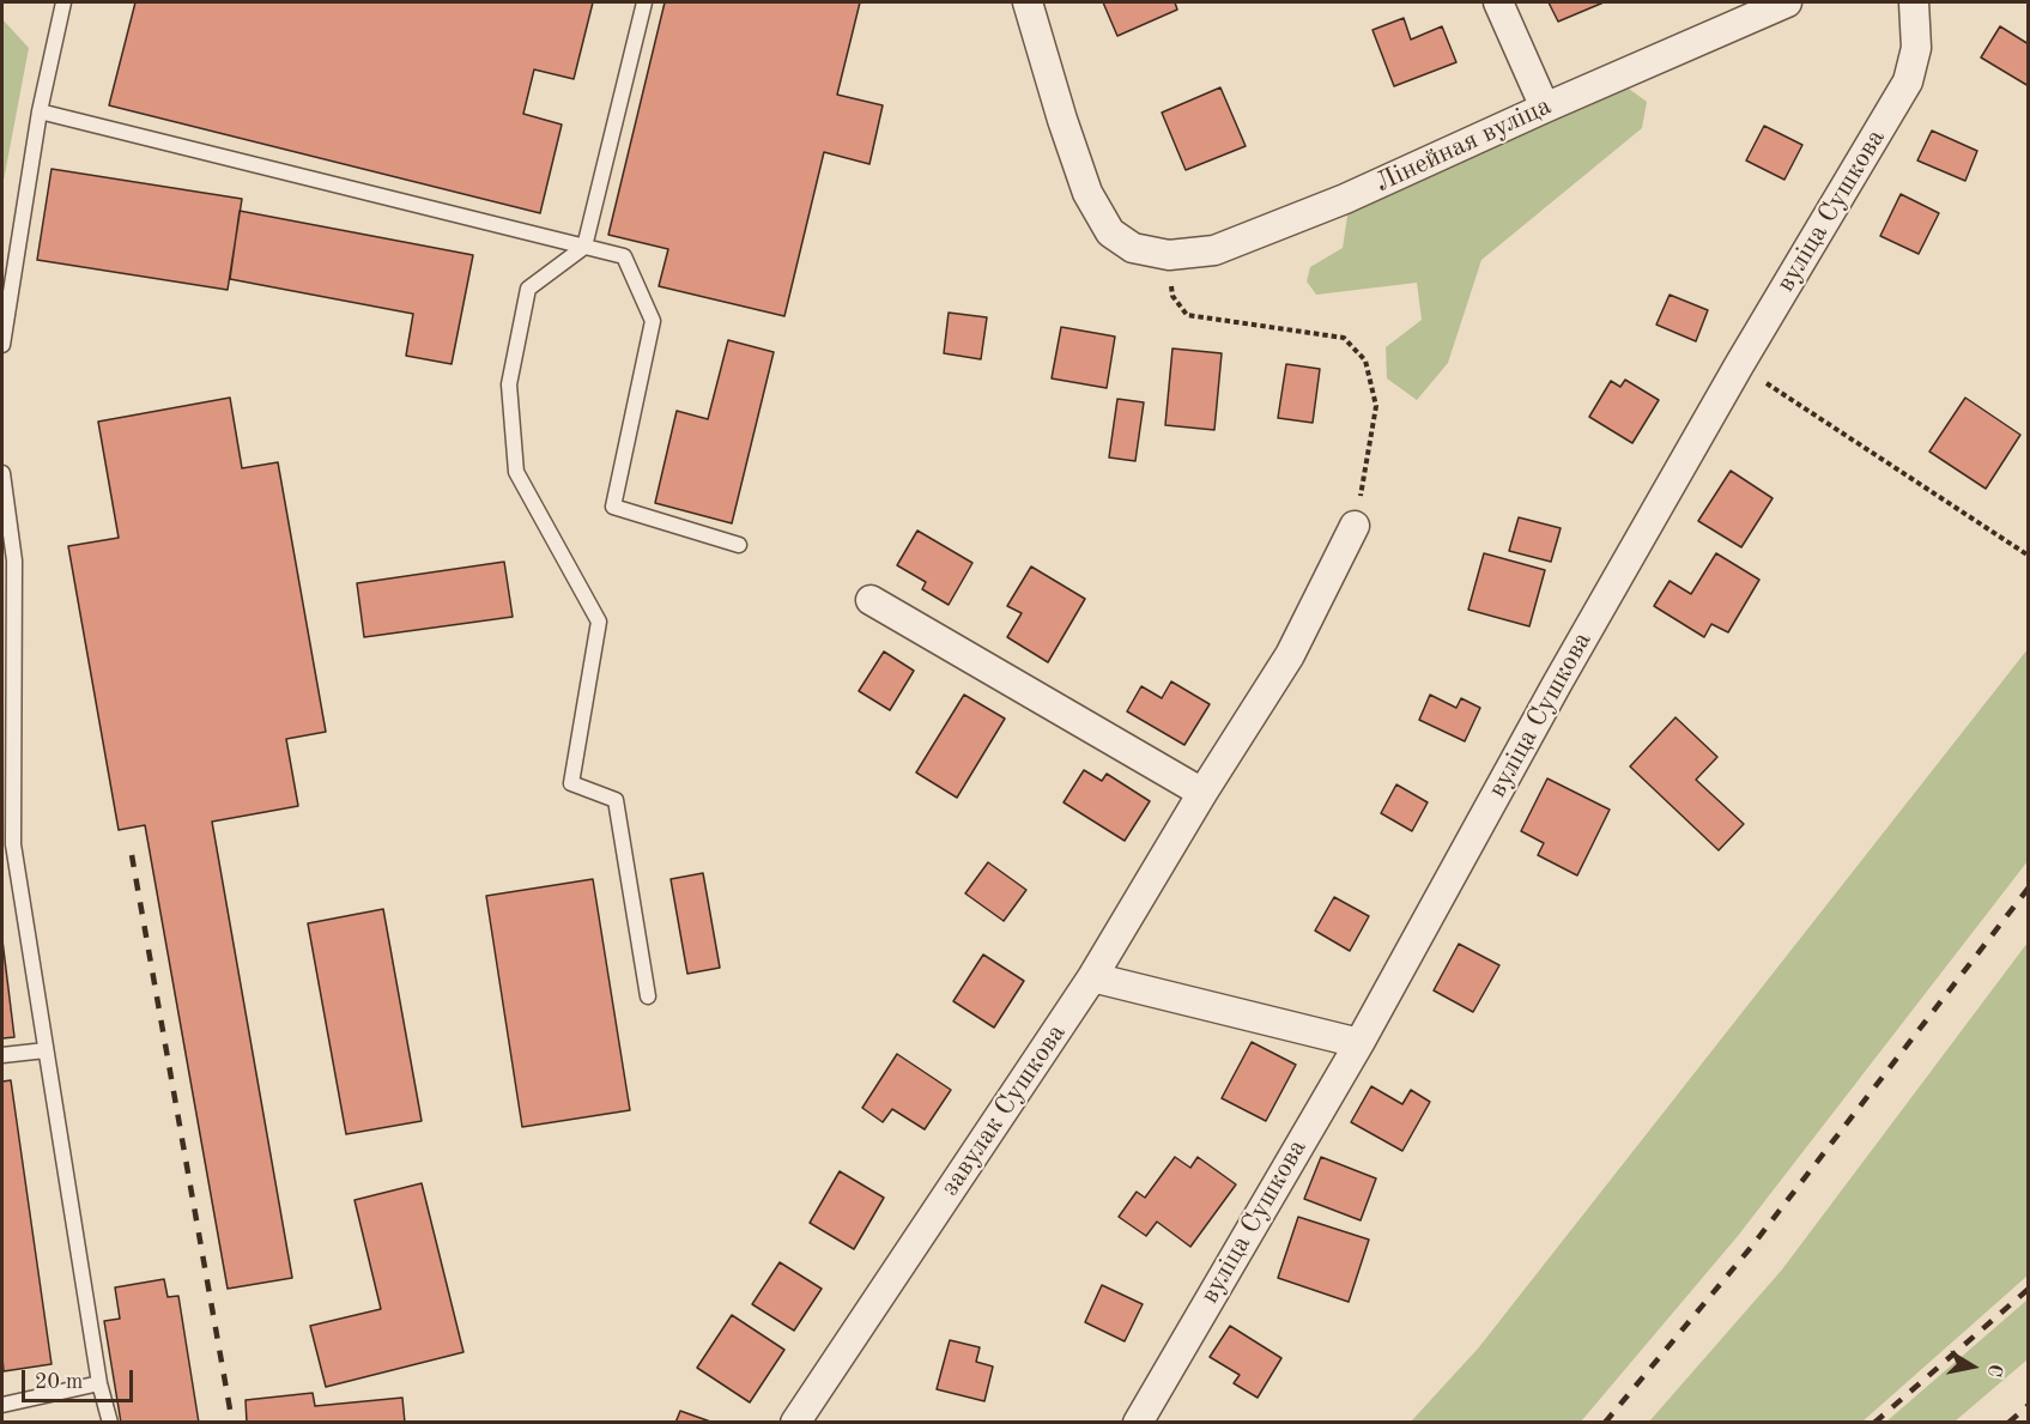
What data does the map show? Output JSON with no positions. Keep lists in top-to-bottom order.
{
  "streets": {
    "street": ["Лінейная вуліца", "вуліца Сушкова", "завулак Сушкова"]
  },
  "scale_bar": "20 m",
  "north": "right"
}
